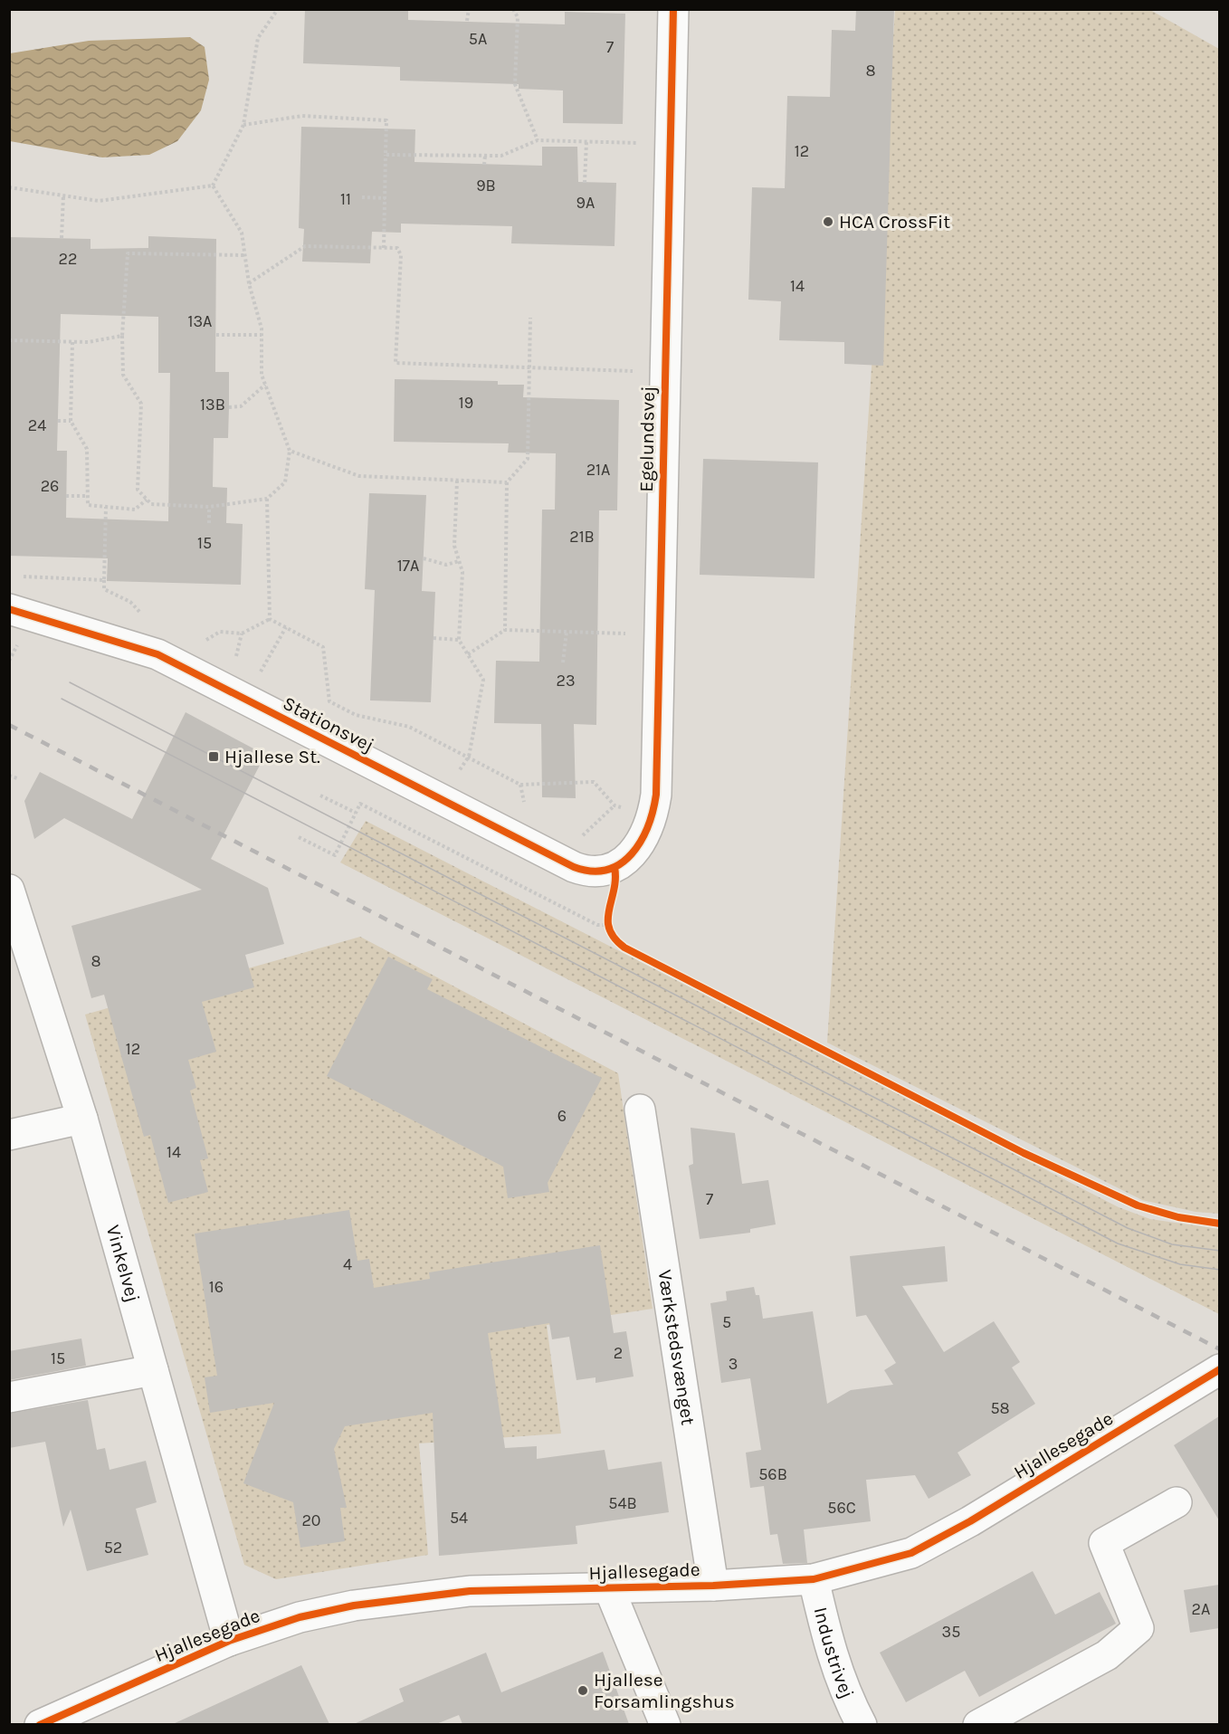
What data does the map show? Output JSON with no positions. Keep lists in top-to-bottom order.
{
  "streets": {
    "street": [
      "Egelundsvej",
      "Stationsvej",
      "Vinkelvej",
      "Værkstedsvænget",
      "Hjallesegade",
      "Industrivej"
    ]
  },
  "crossings": [
    ["Egelundsvej", "Stationsvej"],
    ["Vinkelvej", "Hjallesegade"],
    ["Værkstedsvænget", "Hjallesegade"],
    ["Hjallesegade", "Industrivej"]
  ],
  "places": {
    "other": ["HCA CrossFit", "Hjallese Forsamlingshus"],
    "transit": ["Hjallese St."]
  },
  "house_numbers": [
    "5A",
    "7",
    "8",
    "12",
    "9B",
    "11",
    "9A",
    "22",
    "14",
    "13A",
    "19",
    "13B",
    "24",
    "21A",
    "26",
    "21B",
    "15",
    "17A",
    "23",
    "8",
    "12",
    "6",
    "14",
    "7",
    "4",
    "16",
    "5",
    "2",
    "15",
    "3",
    "58",
    "56B",
    "54B",
    "56C",
    "54",
    "20",
    "52",
    "2A",
    "35"
  ]
}
